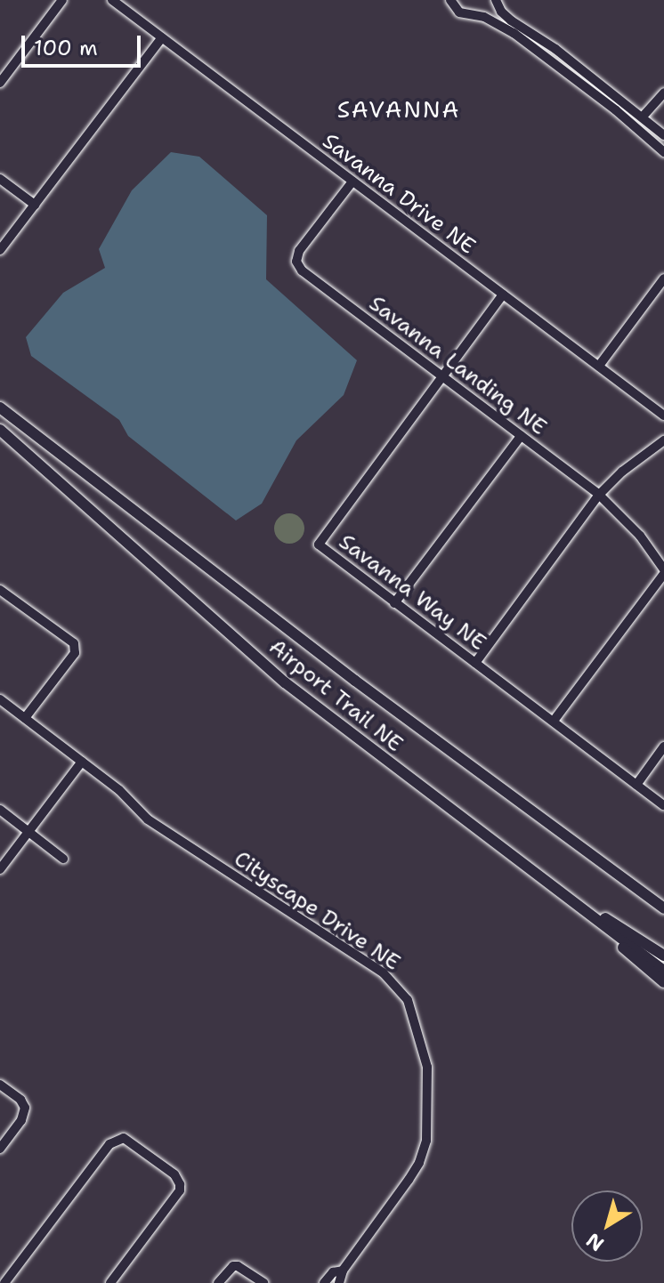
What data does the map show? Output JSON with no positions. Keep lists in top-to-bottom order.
{
  "streets": {
    "main road": ["Airport Trail NE"],
    "street": [
      "Savanna Drive NE",
      "Savanna Landing NE",
      "Savanna Way NE",
      "Cityscape Drive NE"
    ]
  },
  "crossings": [
    ["Savanna Drive NE", "Savanna Landing NE"],
    ["Savanna Drive NE", "Savanna Way NE"],
    ["Savanna Landing NE", "Savanna Way NE"]
  ],
  "districts": ["SAVANNA"],
  "scale_bar": "100 m",
  "north": "bottom left"
}
